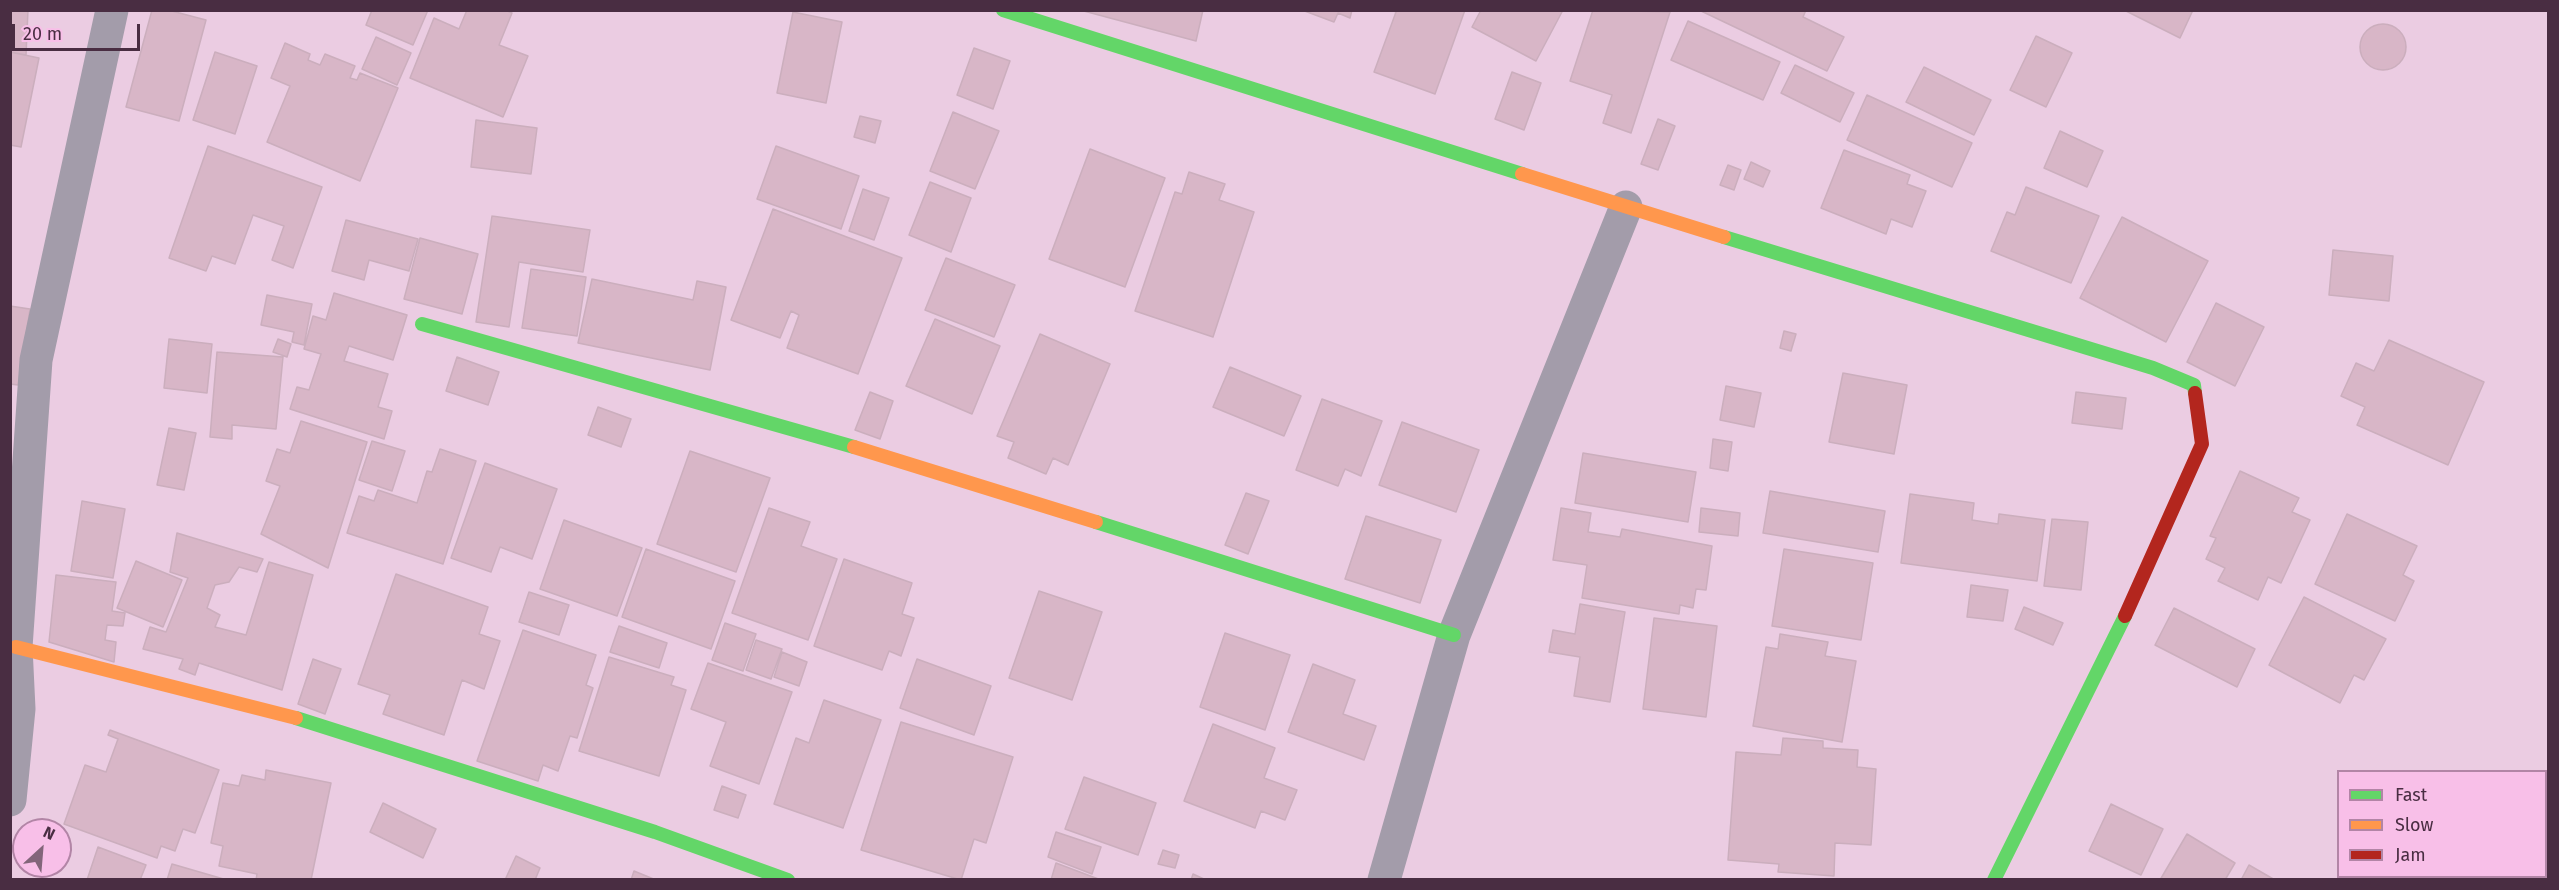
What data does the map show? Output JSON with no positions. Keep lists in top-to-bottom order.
{
  "legend": ["Fast", "Slow", "Jam"],
  "scale_bar": "20 m",
  "north": "top right"
}
